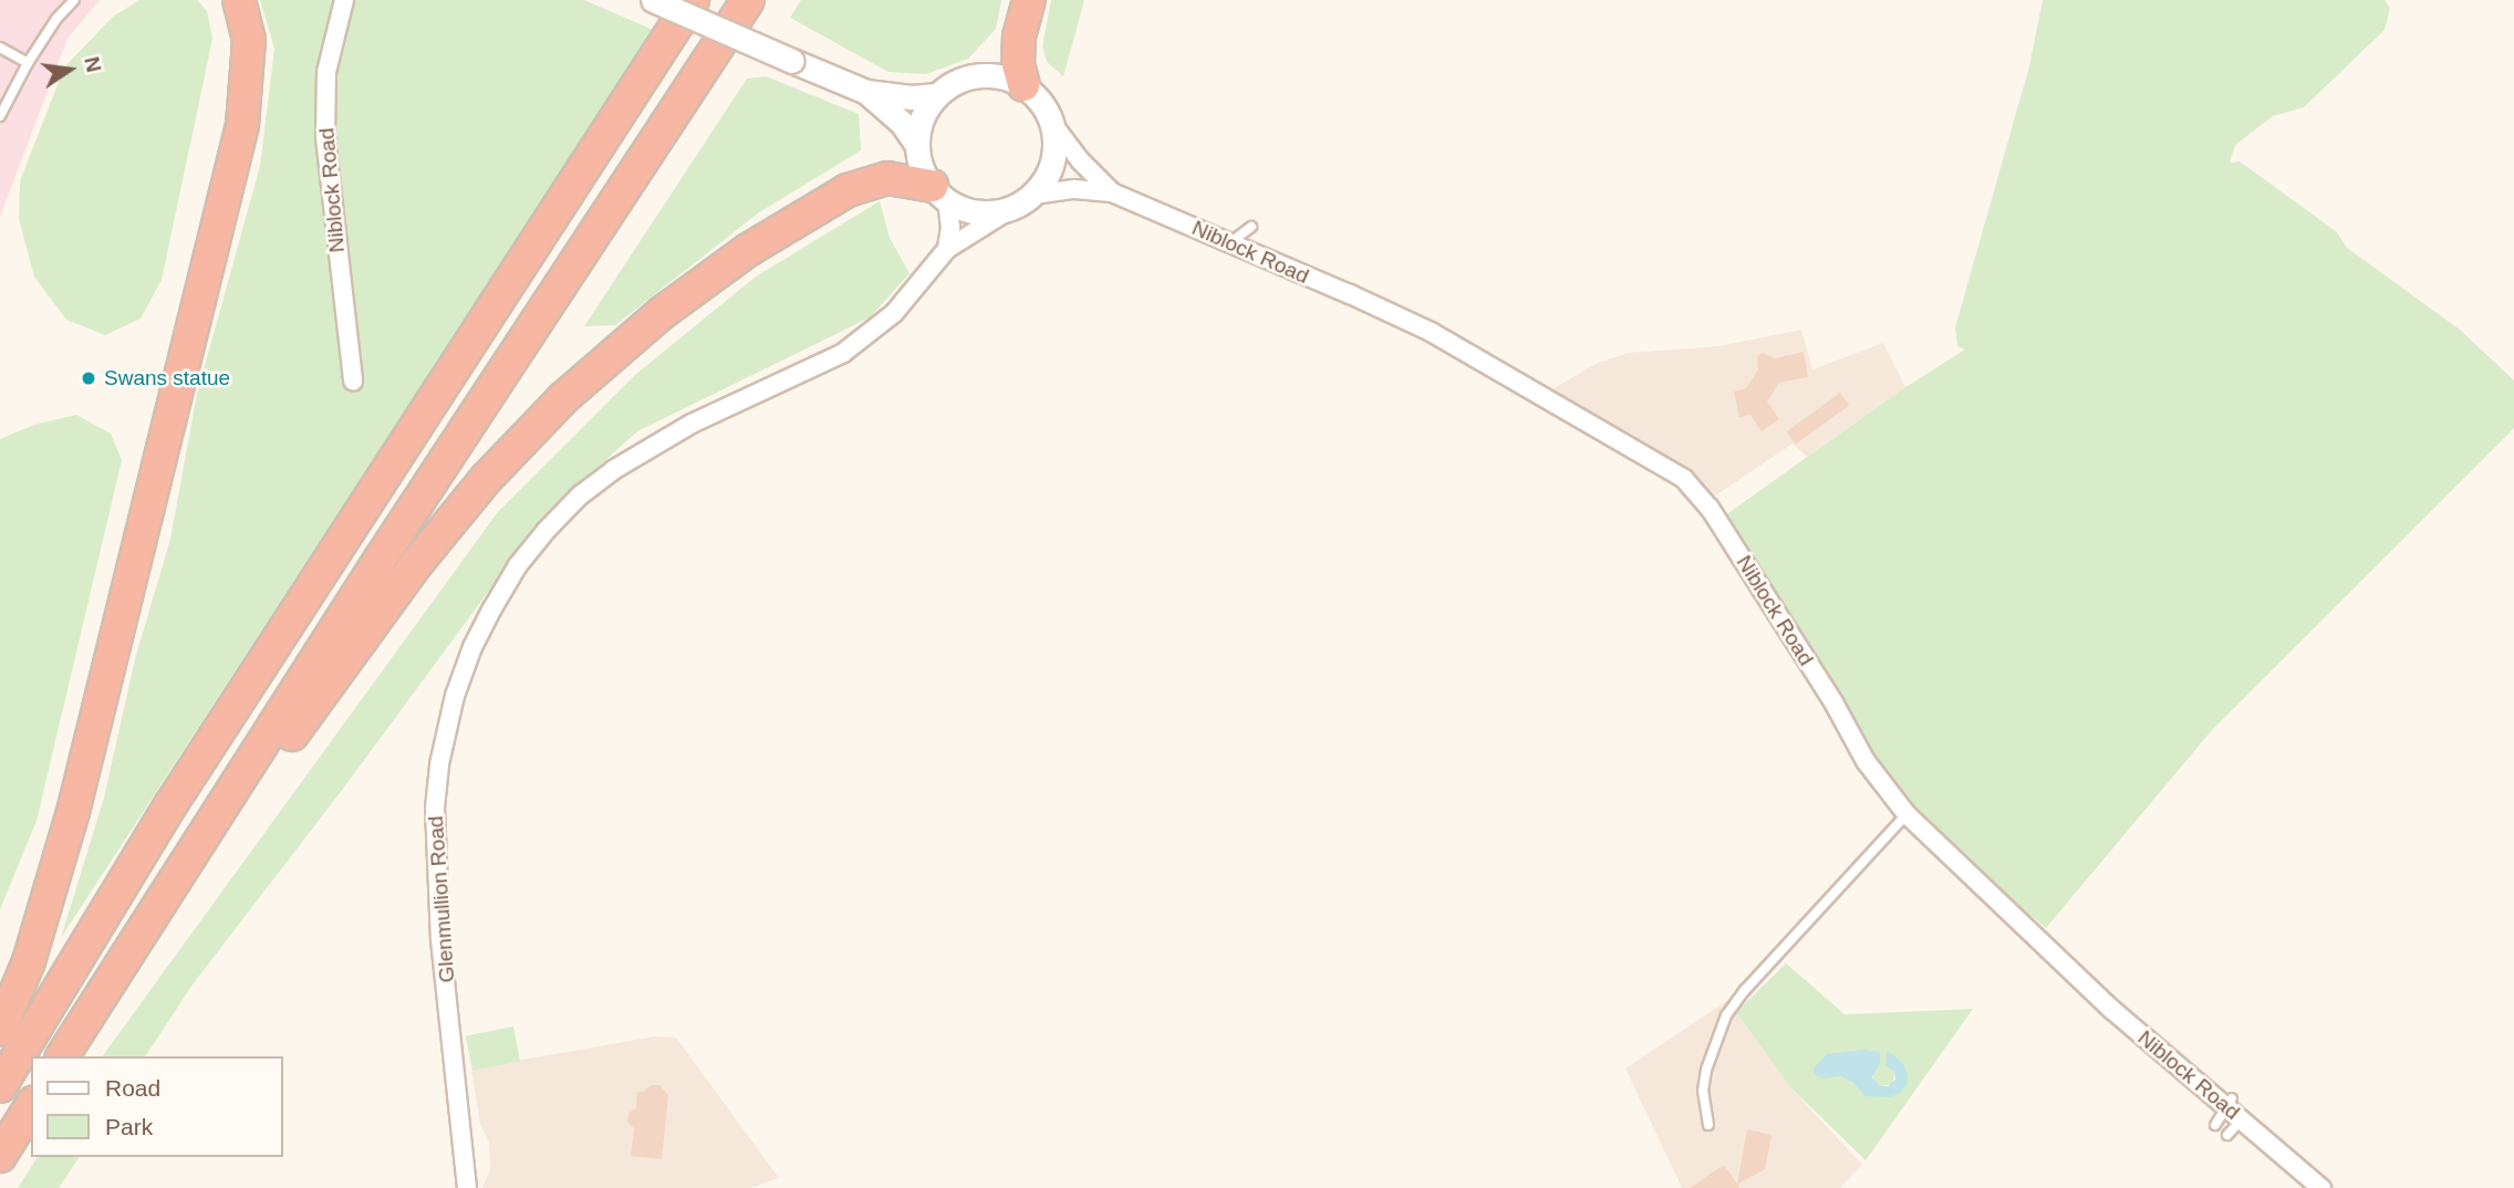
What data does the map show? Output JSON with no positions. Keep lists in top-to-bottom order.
{
  "streets": {
    "street": ["Niblock Road", "Glenmullion Road"]
  },
  "crossings": [
    ["Niblock Road", "Glenmullion Road"]
  ],
  "places": ["Swans statue"],
  "legend": ["Road", "Park"],
  "north": "right"
}
